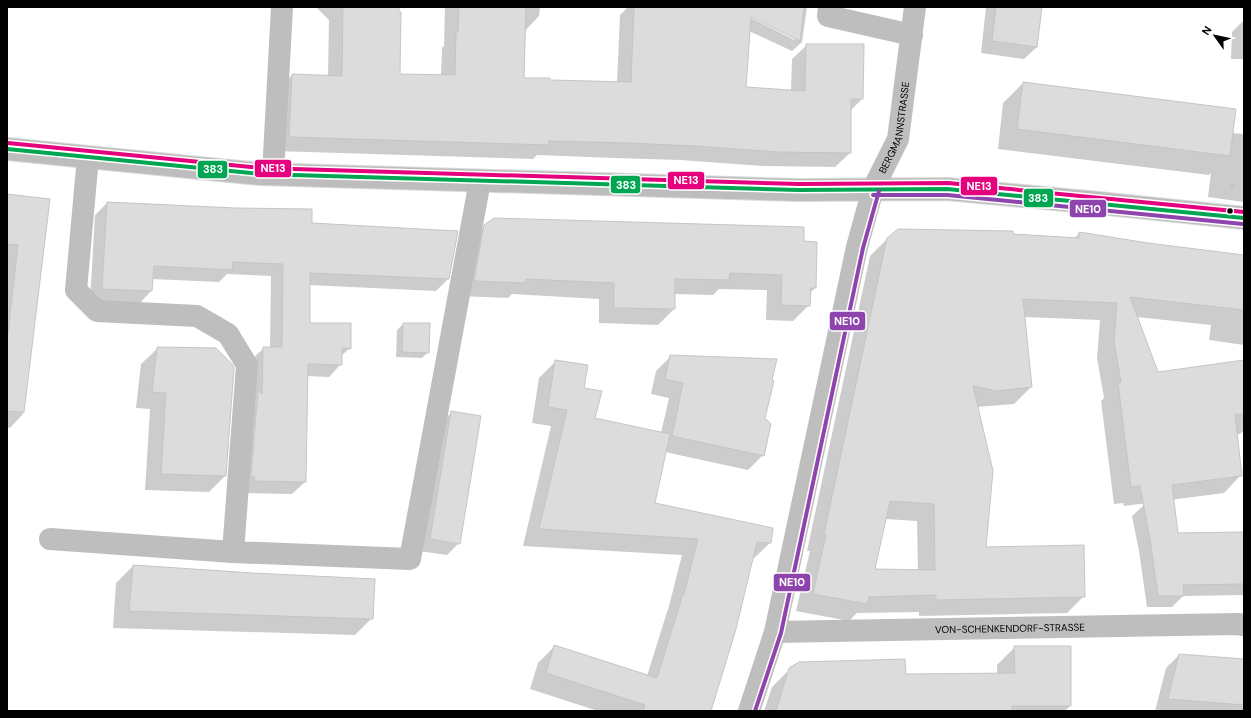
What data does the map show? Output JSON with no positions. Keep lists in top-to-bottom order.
{
  "streets": {
    "street": ["BERGMANNSTRASSE", "VON-SCHENKENDORF-STRASSE"]
  },
  "crossings": [
    ["BERGMANNSTRASSE", "VON-SCHENKENDORF-STRASSE"]
  ],
  "lines": ["transit line NE13", "transit line 383", "transit line NE10"],
  "north": "top left"
}
